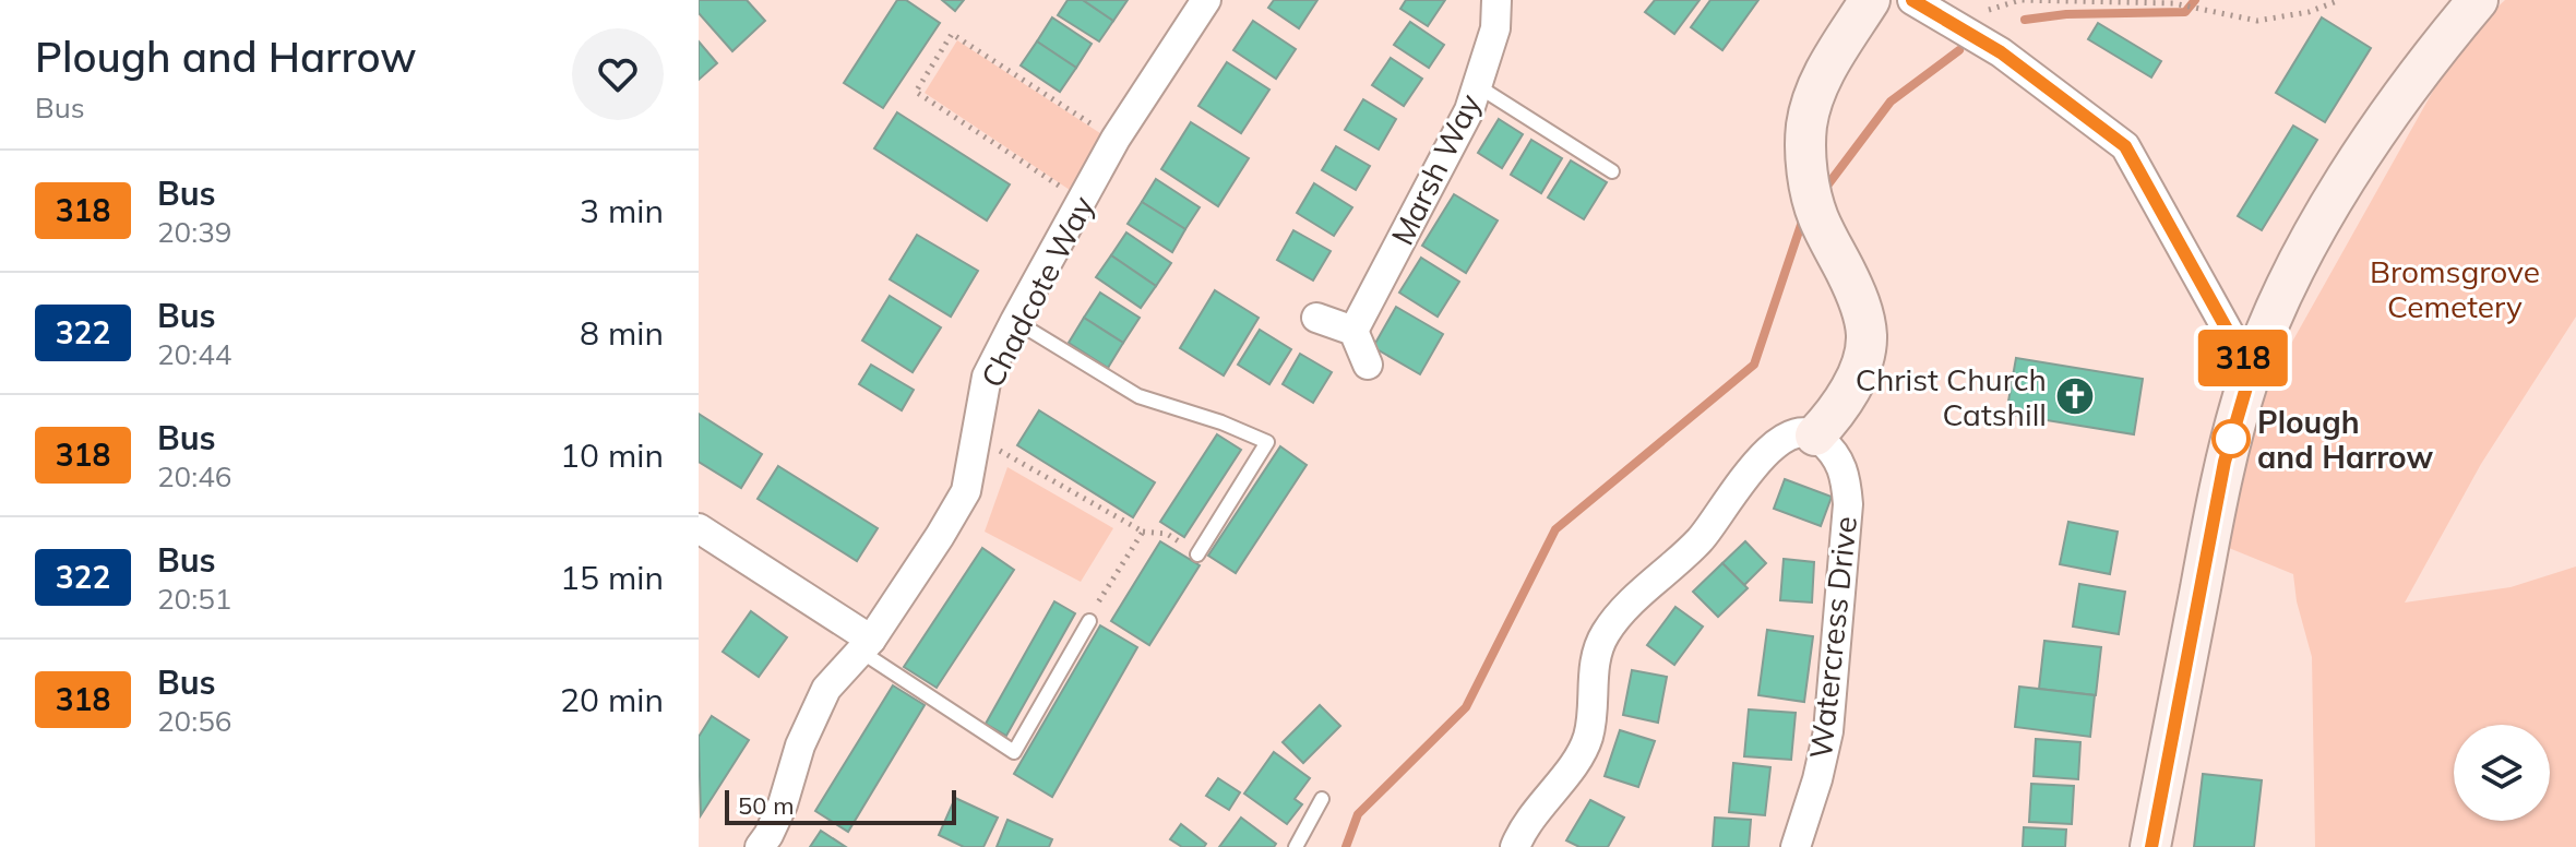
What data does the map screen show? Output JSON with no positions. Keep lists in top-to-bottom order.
{
  "streets": {
    "street": ["Marsh Way", "Chadcote Way", "Watercress Drive"]
  },
  "parks": ["Bromsgrove Cemetery"],
  "places": {
    "church": ["Christ Church Catshill"],
    "other": ["Plough and Harrow"]
  },
  "lines": ["bus line 318"],
  "scale_bar": "50 m",
  "page": {
    "heading": ["Plough and Harrow", "Bus"],
    "on_map": "318",
    "list": [
      {
        "mark": "318",
        "name": "Bus",
        "note": "20:39",
        "value": "3 min"
      },
      {
        "mark": "322",
        "name": "Bus",
        "note": "20:44",
        "value": "8 min"
      },
      {
        "mark": "318",
        "name": "Bus",
        "note": "20:46",
        "value": "10 min"
      },
      {
        "mark": "322",
        "name": "Bus",
        "note": "20:51",
        "value": "15 min"
      },
      {
        "mark": "318",
        "name": "Bus",
        "note": "20:56",
        "value": "20 min"
      }
    ],
    "scale": "50 m"
  }
}
